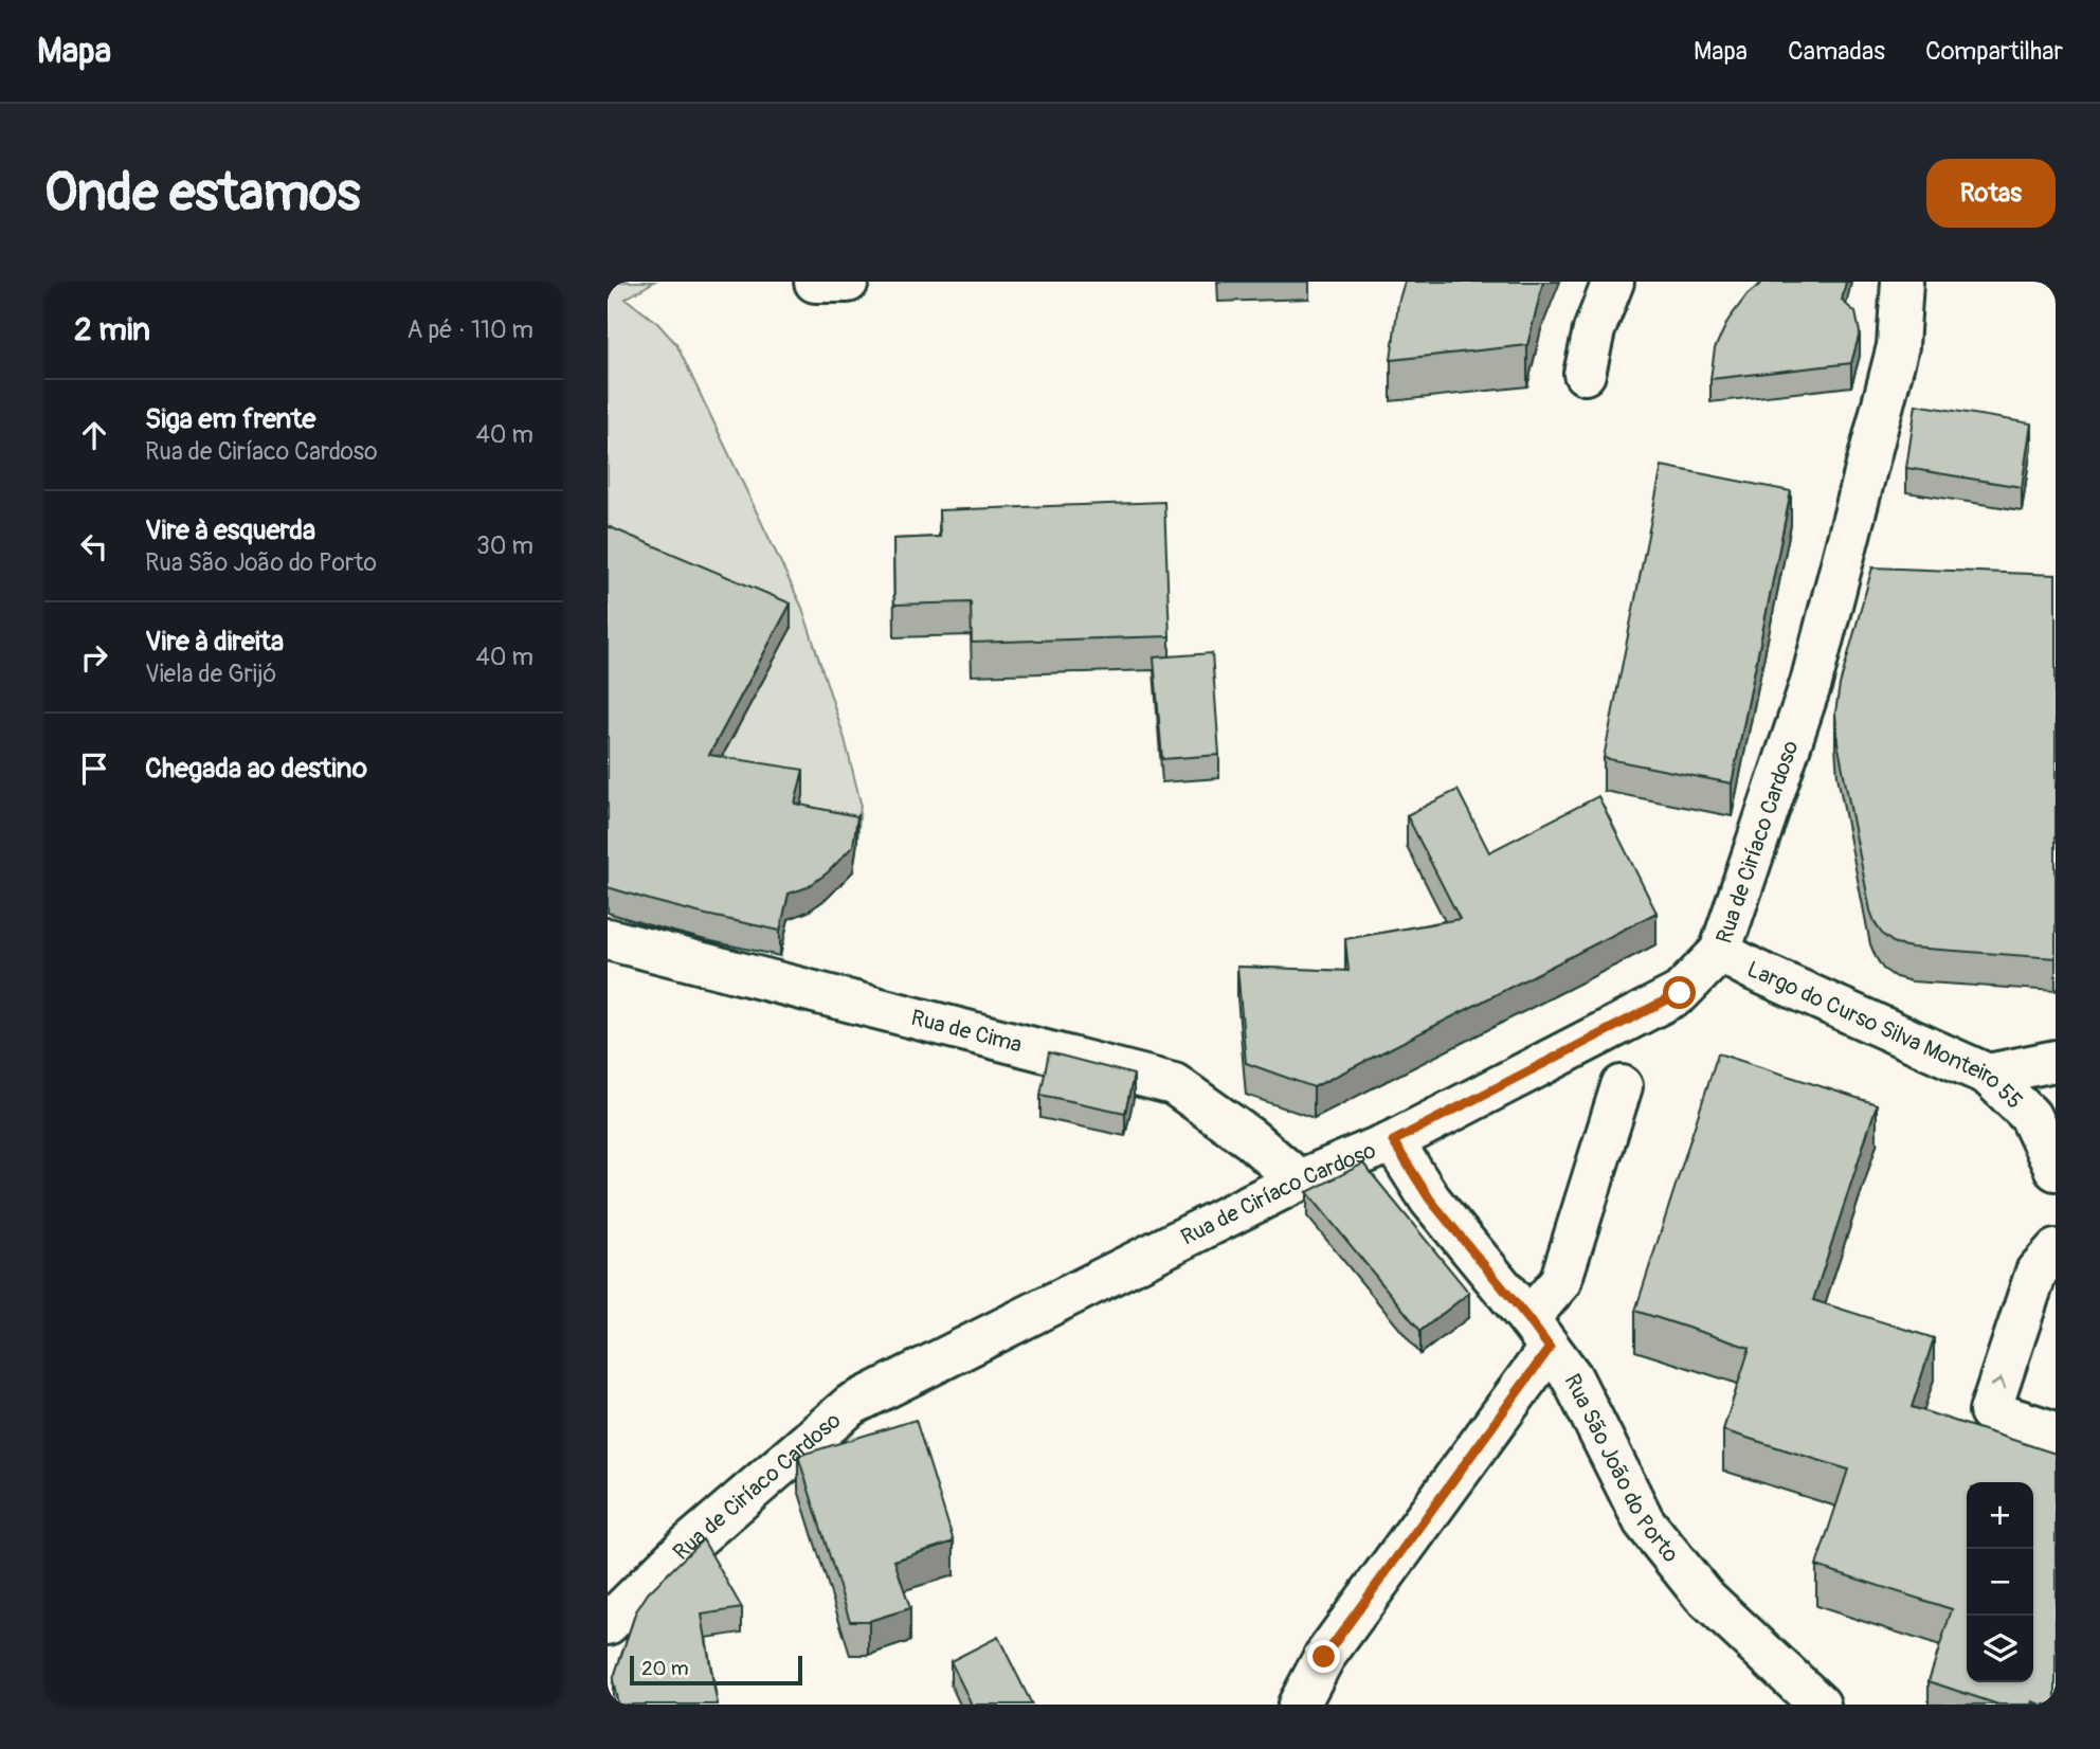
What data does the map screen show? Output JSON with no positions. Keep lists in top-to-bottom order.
{
  "streets": {
    "street": [
      "Rua de Ciríaco Cardoso",
      "Rua de Cima",
      "Largo do Curso Silva Monteiro 55",
      "Rua São João do Porto"
    ]
  },
  "crossings": [
    ["Rua de Ciríaco Cardoso", "Rua de Cima"],
    ["Rua de Ciríaco Cardoso", "Largo do Curso Silva Monteiro 55"],
    ["Rua de Ciríaco Cardoso", "Rua São João do Porto"]
  ],
  "scale_bar": "20 m",
  "page": {
    "header": "Mapa",
    "nav": ["Mapa", "Camadas", "Compartilhar"],
    "buttons": "Rotas",
    "title": "Onde estamos",
    "heading": ["2 min", "A pé · 110 m"],
    "list": [
      ["Siga em frente", "Rua de Ciríaco Cardoso", "40 m"],
      ["Vire à esquerda", "Rua São João do Porto", "30 m"],
      ["Vire à direita", "Viela de Grijó", "40 m"],
      "Chegada ao destino"
    ],
    "map_buttons": ["+", "−"],
    "scale": "20 m"
  }
}
